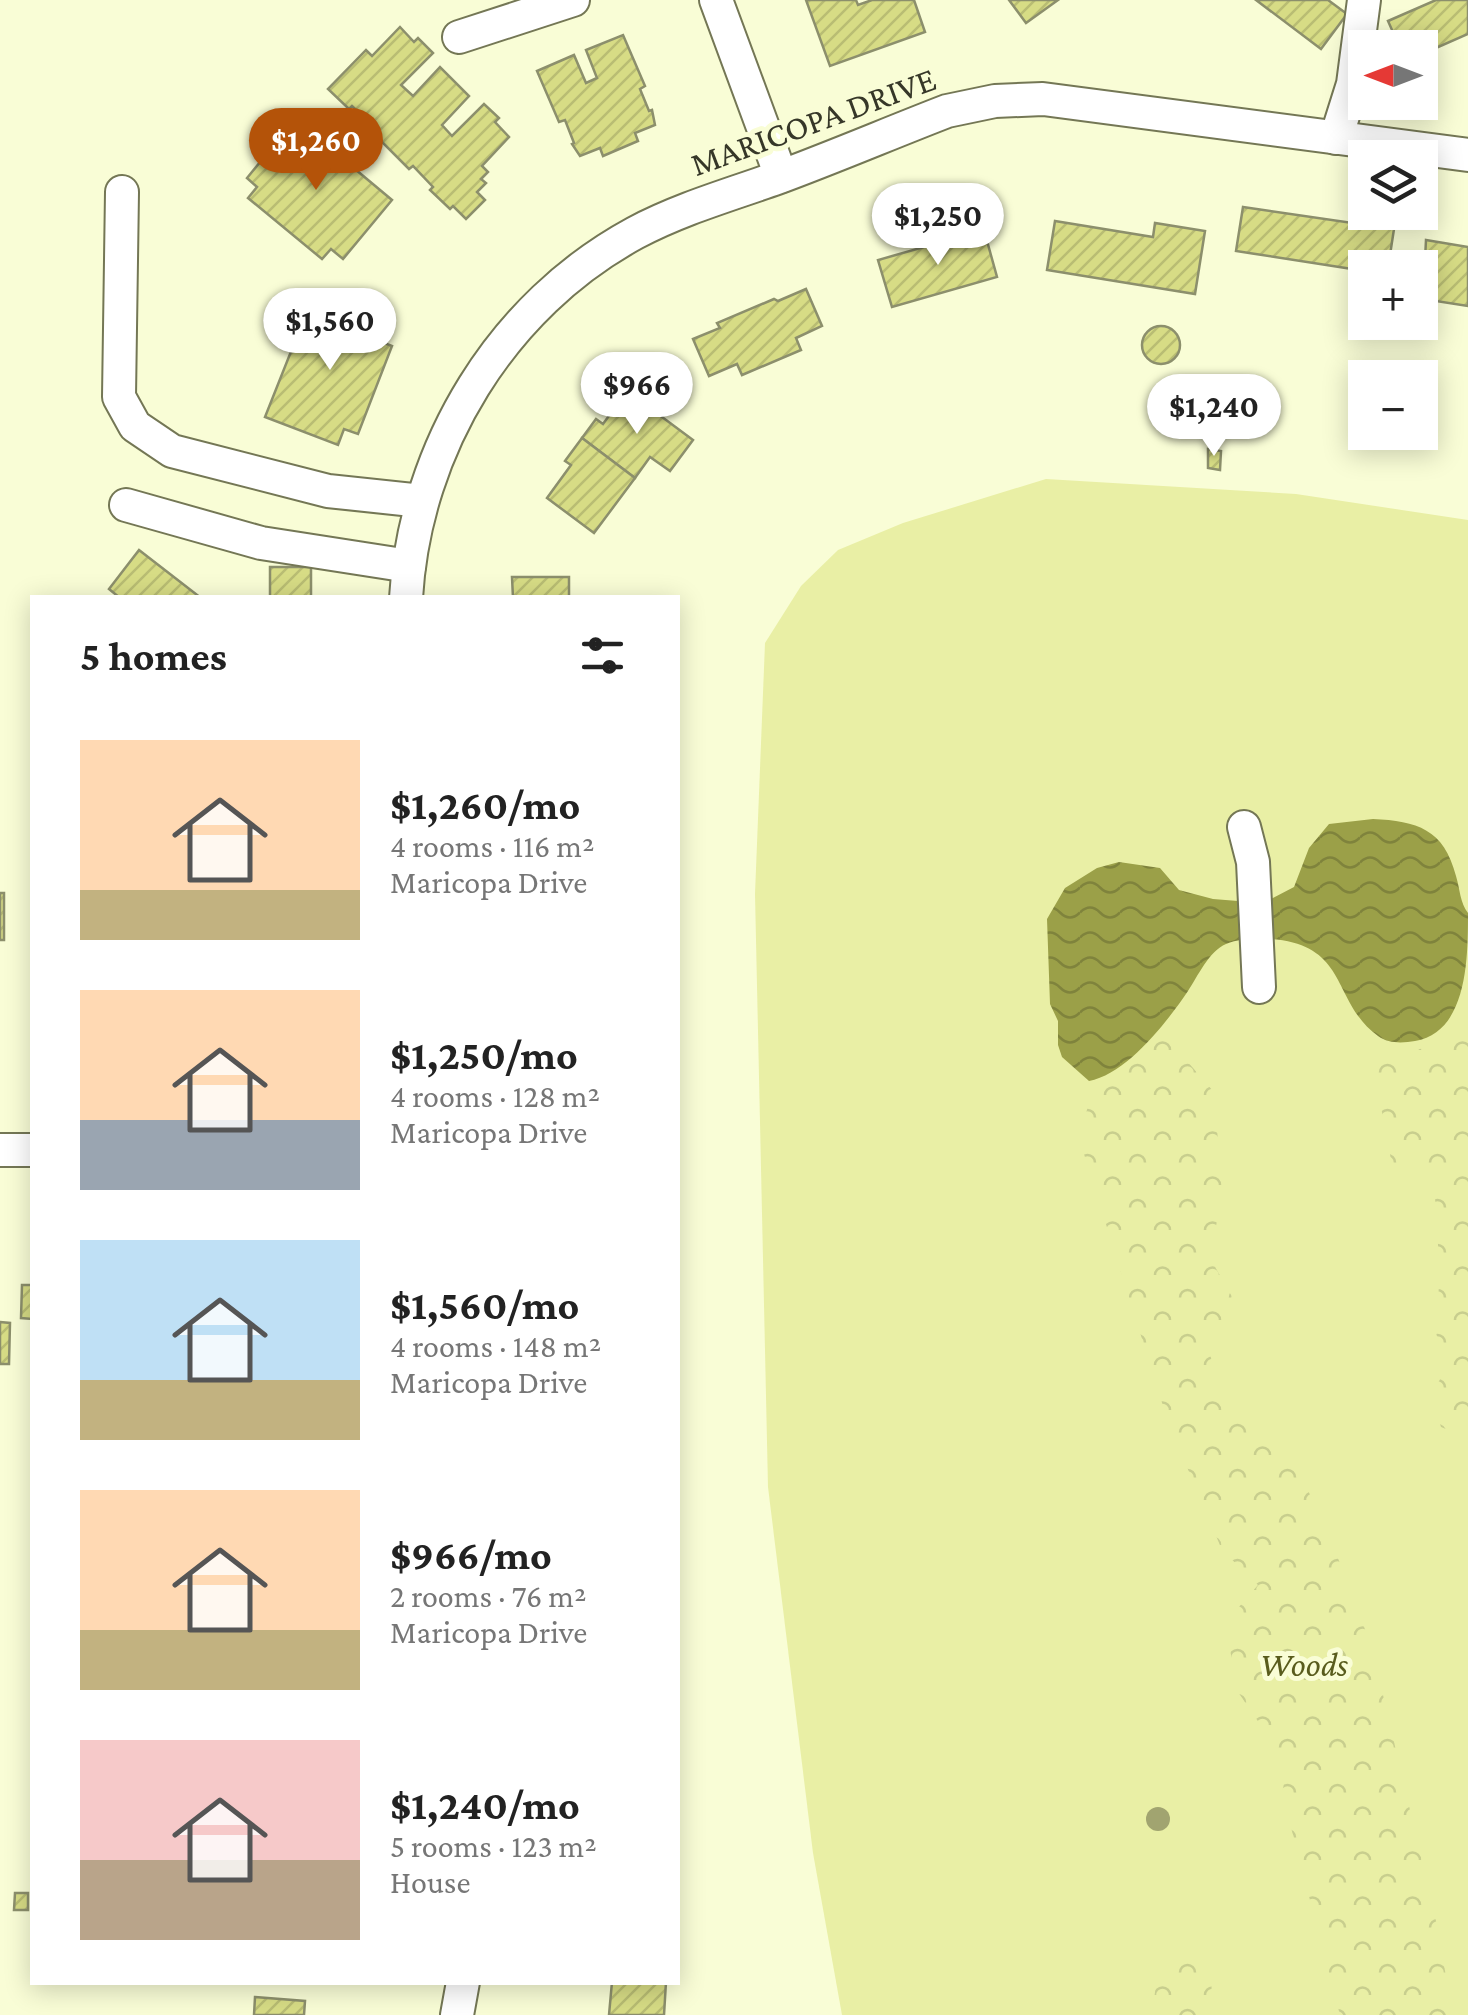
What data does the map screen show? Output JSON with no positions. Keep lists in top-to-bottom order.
{
  "streets": {
    "street": ["MARICOPA DRIVE"]
  },
  "parks": ["Woods"],
  "north": "left",
  "page": {
    "map_buttons": ["+", "−"],
    "price": [
      "$1,260",
      "$1,250",
      "$1,560",
      "$966",
      "$1,240"
    ],
    "heading": "5 homes",
    "list": [
      {
        "name": "$1,260/mo",
        "note": "4 rooms · 116 m² · Maricopa Drive"
      },
      {
        "name": "$1,250/mo",
        "note": "4 rooms · 128 m² · Maricopa Drive"
      },
      {
        "name": "$1,560/mo",
        "note": "4 rooms · 148 m² · Maricopa Drive"
      },
      {
        "name": "$966/mo",
        "note": "2 rooms · 76 m² · Maricopa Drive"
      },
      {
        "name": "$1,240/mo",
        "note": "5 rooms · 123 m² · House"
      }
    ]
  }
}
